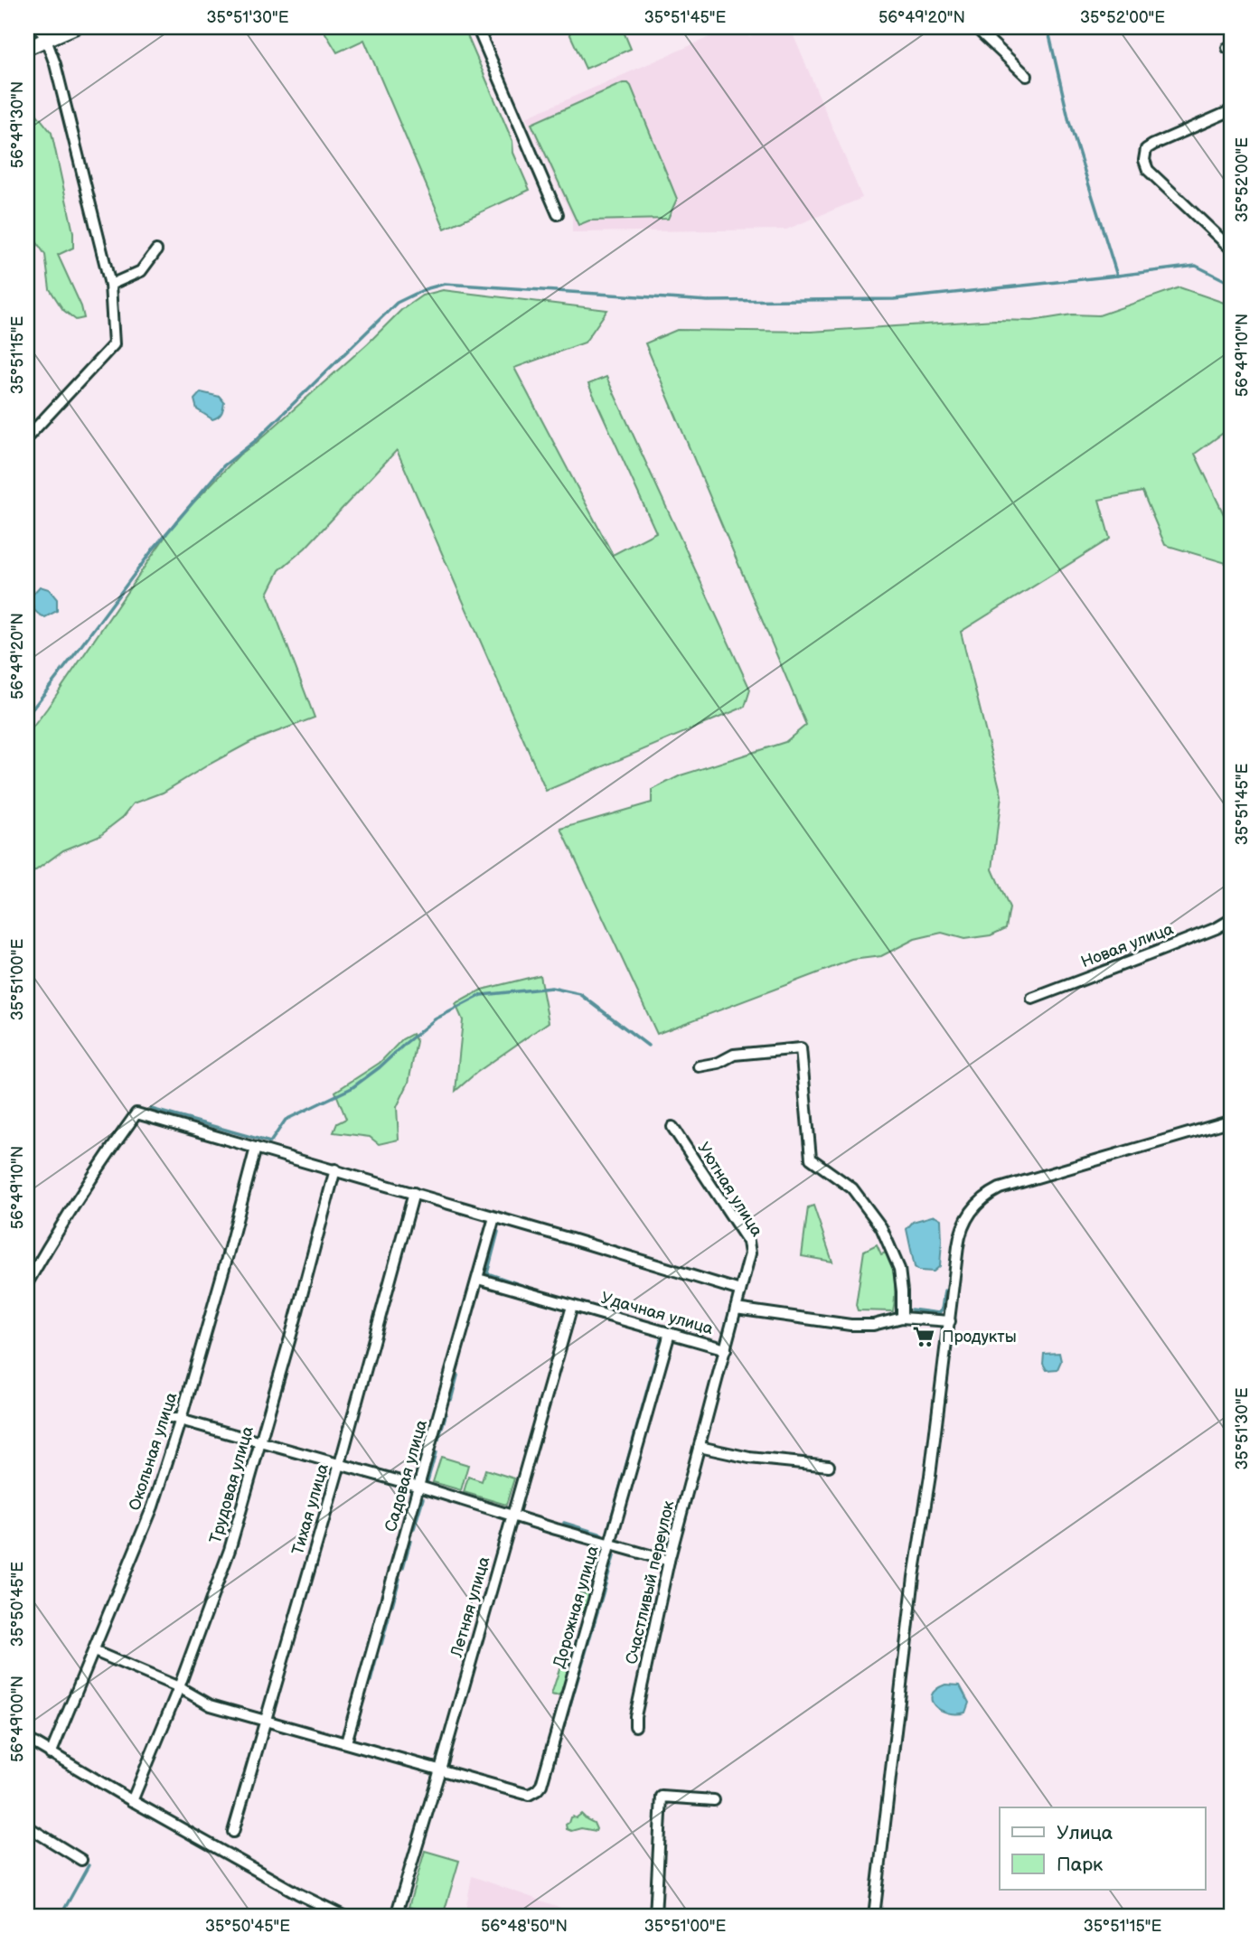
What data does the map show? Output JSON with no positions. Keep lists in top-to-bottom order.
{
  "streets": {
    "street": [
      "Новая улица",
      "Уютная улица",
      "Удачная улица",
      "Окольная улица",
      "Садовая улица",
      "Трудовая улица",
      "Тихая улица",
      "Счастливый переулок",
      "Летняя улица",
      "Дорожная улица"
    ]
  },
  "crossings": [
    ["Уютная улица", "Удачная улица"],
    ["Удачная улица", "Садовая улица"],
    ["Удачная улица", "Счастливый переулок"],
    ["Удачная улица", "Летняя улица"],
    ["Удачная улица", "Дорожная улица"],
    ["Летняя улица", "Дорожная улица"]
  ],
  "places": {
    "supermarket": ["Продукты"]
  },
  "legend": ["Улица", "Парк"],
  "coordinates": [
    "35°51'30\"E",
    "35°51'45\"E",
    "56°49'20\"N",
    "35°52'00\"E",
    "56°49'30\"N",
    "35°51'15\"E",
    "56°49'10\"N",
    "35°51'00\"E",
    "35°50'45\"E",
    "56°49'00\"N",
    "56°48'50\"N"
  ]
}
